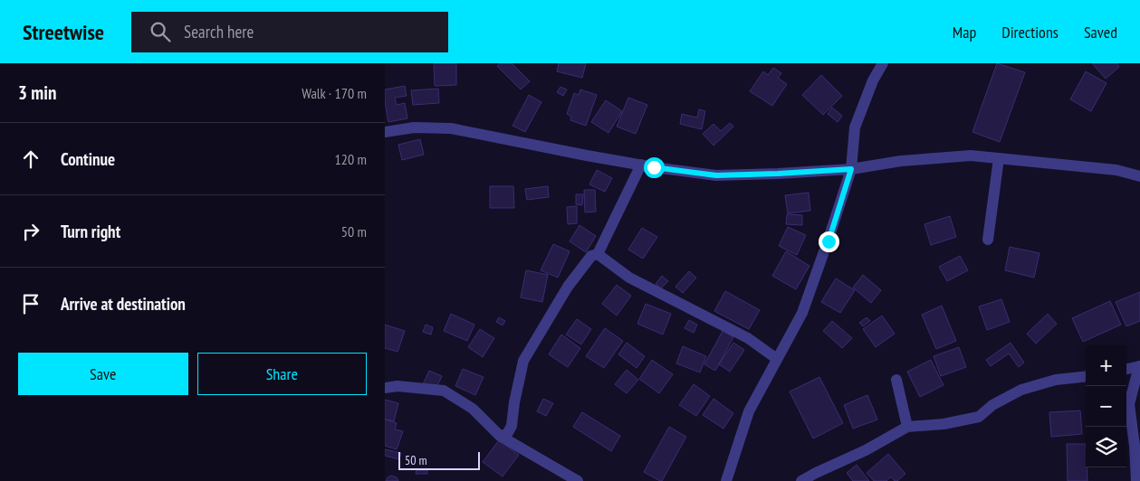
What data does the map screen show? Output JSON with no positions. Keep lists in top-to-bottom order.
{
  "scale_bar": "50 m",
  "page": {
    "header": "Streetwise",
    "search": "Search here",
    "nav": ["Map", "Directions", "Saved"],
    "heading": ["3 min", "Walk · 170 m"],
    "list": [
      ["Continue", "120 m"],
      ["Turn right", "50 m"],
      "Arrive at destination"
    ],
    "buttons": ["Save", "Share"],
    "map_buttons": ["+", "−"],
    "scale": "50 m"
  }
}
